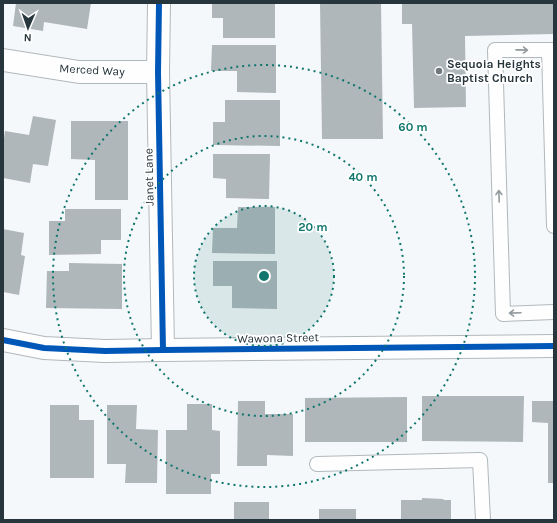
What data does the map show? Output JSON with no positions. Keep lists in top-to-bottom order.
{
  "streets": {
    "street": ["Merced Way", "Janet Lane", "Wawona Street"]
  },
  "crossings": [
    ["Merced Way", "Janet Lane"],
    ["Janet Lane", "Wawona Street"]
  ],
  "places": ["Sequoia Heights Baptist Church"],
  "north": "bottom",
  "rings": ["60 m", "40 m", "20 m"]
}
